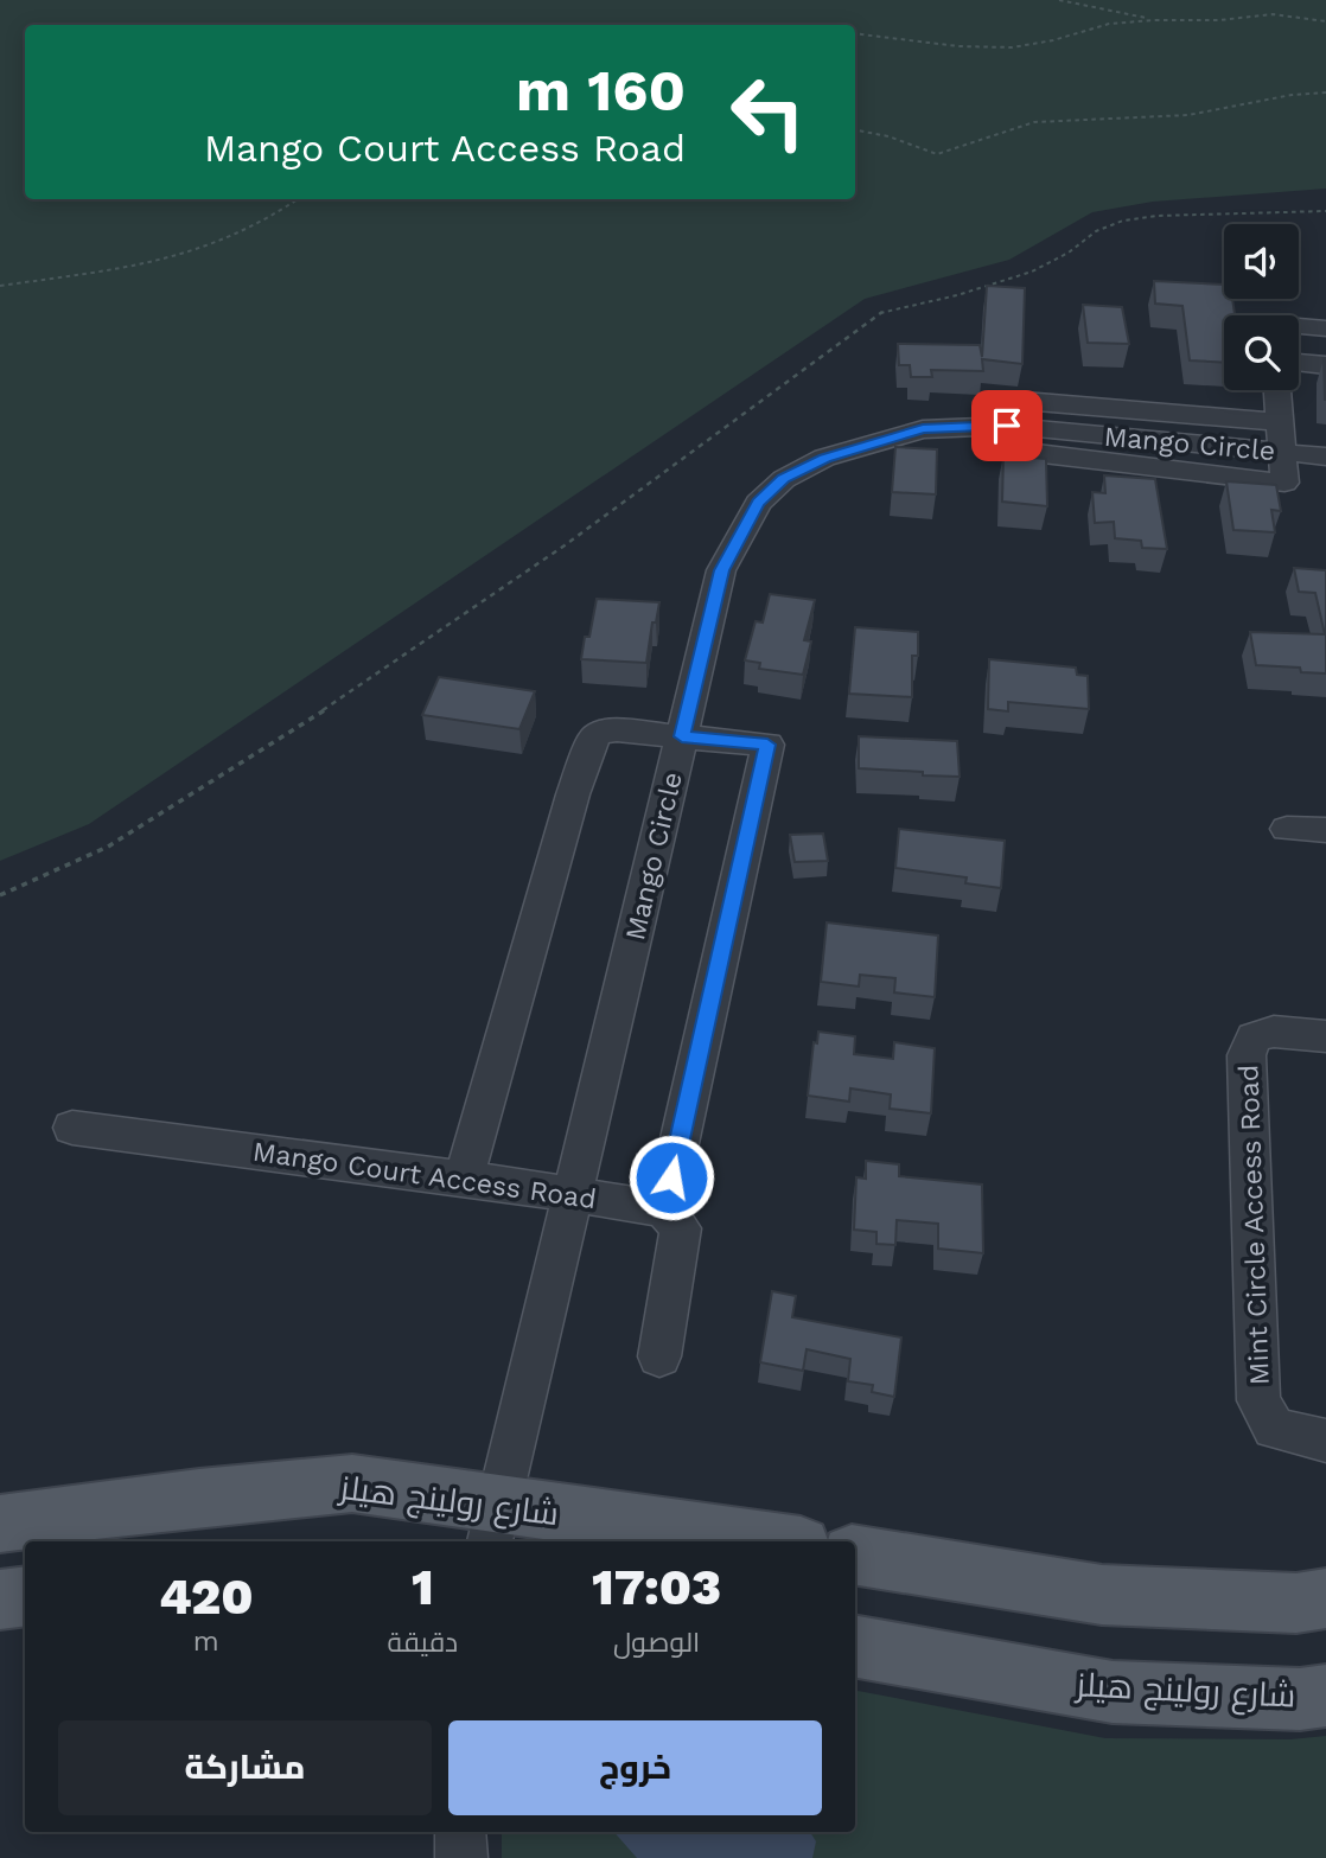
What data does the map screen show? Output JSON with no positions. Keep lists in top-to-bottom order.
{
  "streets": {
    "main road": ["شارع رولينج هيلز"],
    "street": ["Mango Circle", "Mango Court Access Road", "Mint Circle Access Road"]
  },
  "crossings": [
    ["Mango Circle", "Mango Court Access Road"],
    ["Mango Circle", "شارع رولينج هيلز"]
  ],
  "page": {
    "turn": ["160 m", "Mango Court Access Road"],
    "eta": [
      "17:03",
      "الوصول",
      "1",
      "دقيقة",
      "420",
      "m"
    ],
    "buttons": ["خروج", "مشاركة"]
  }
}
